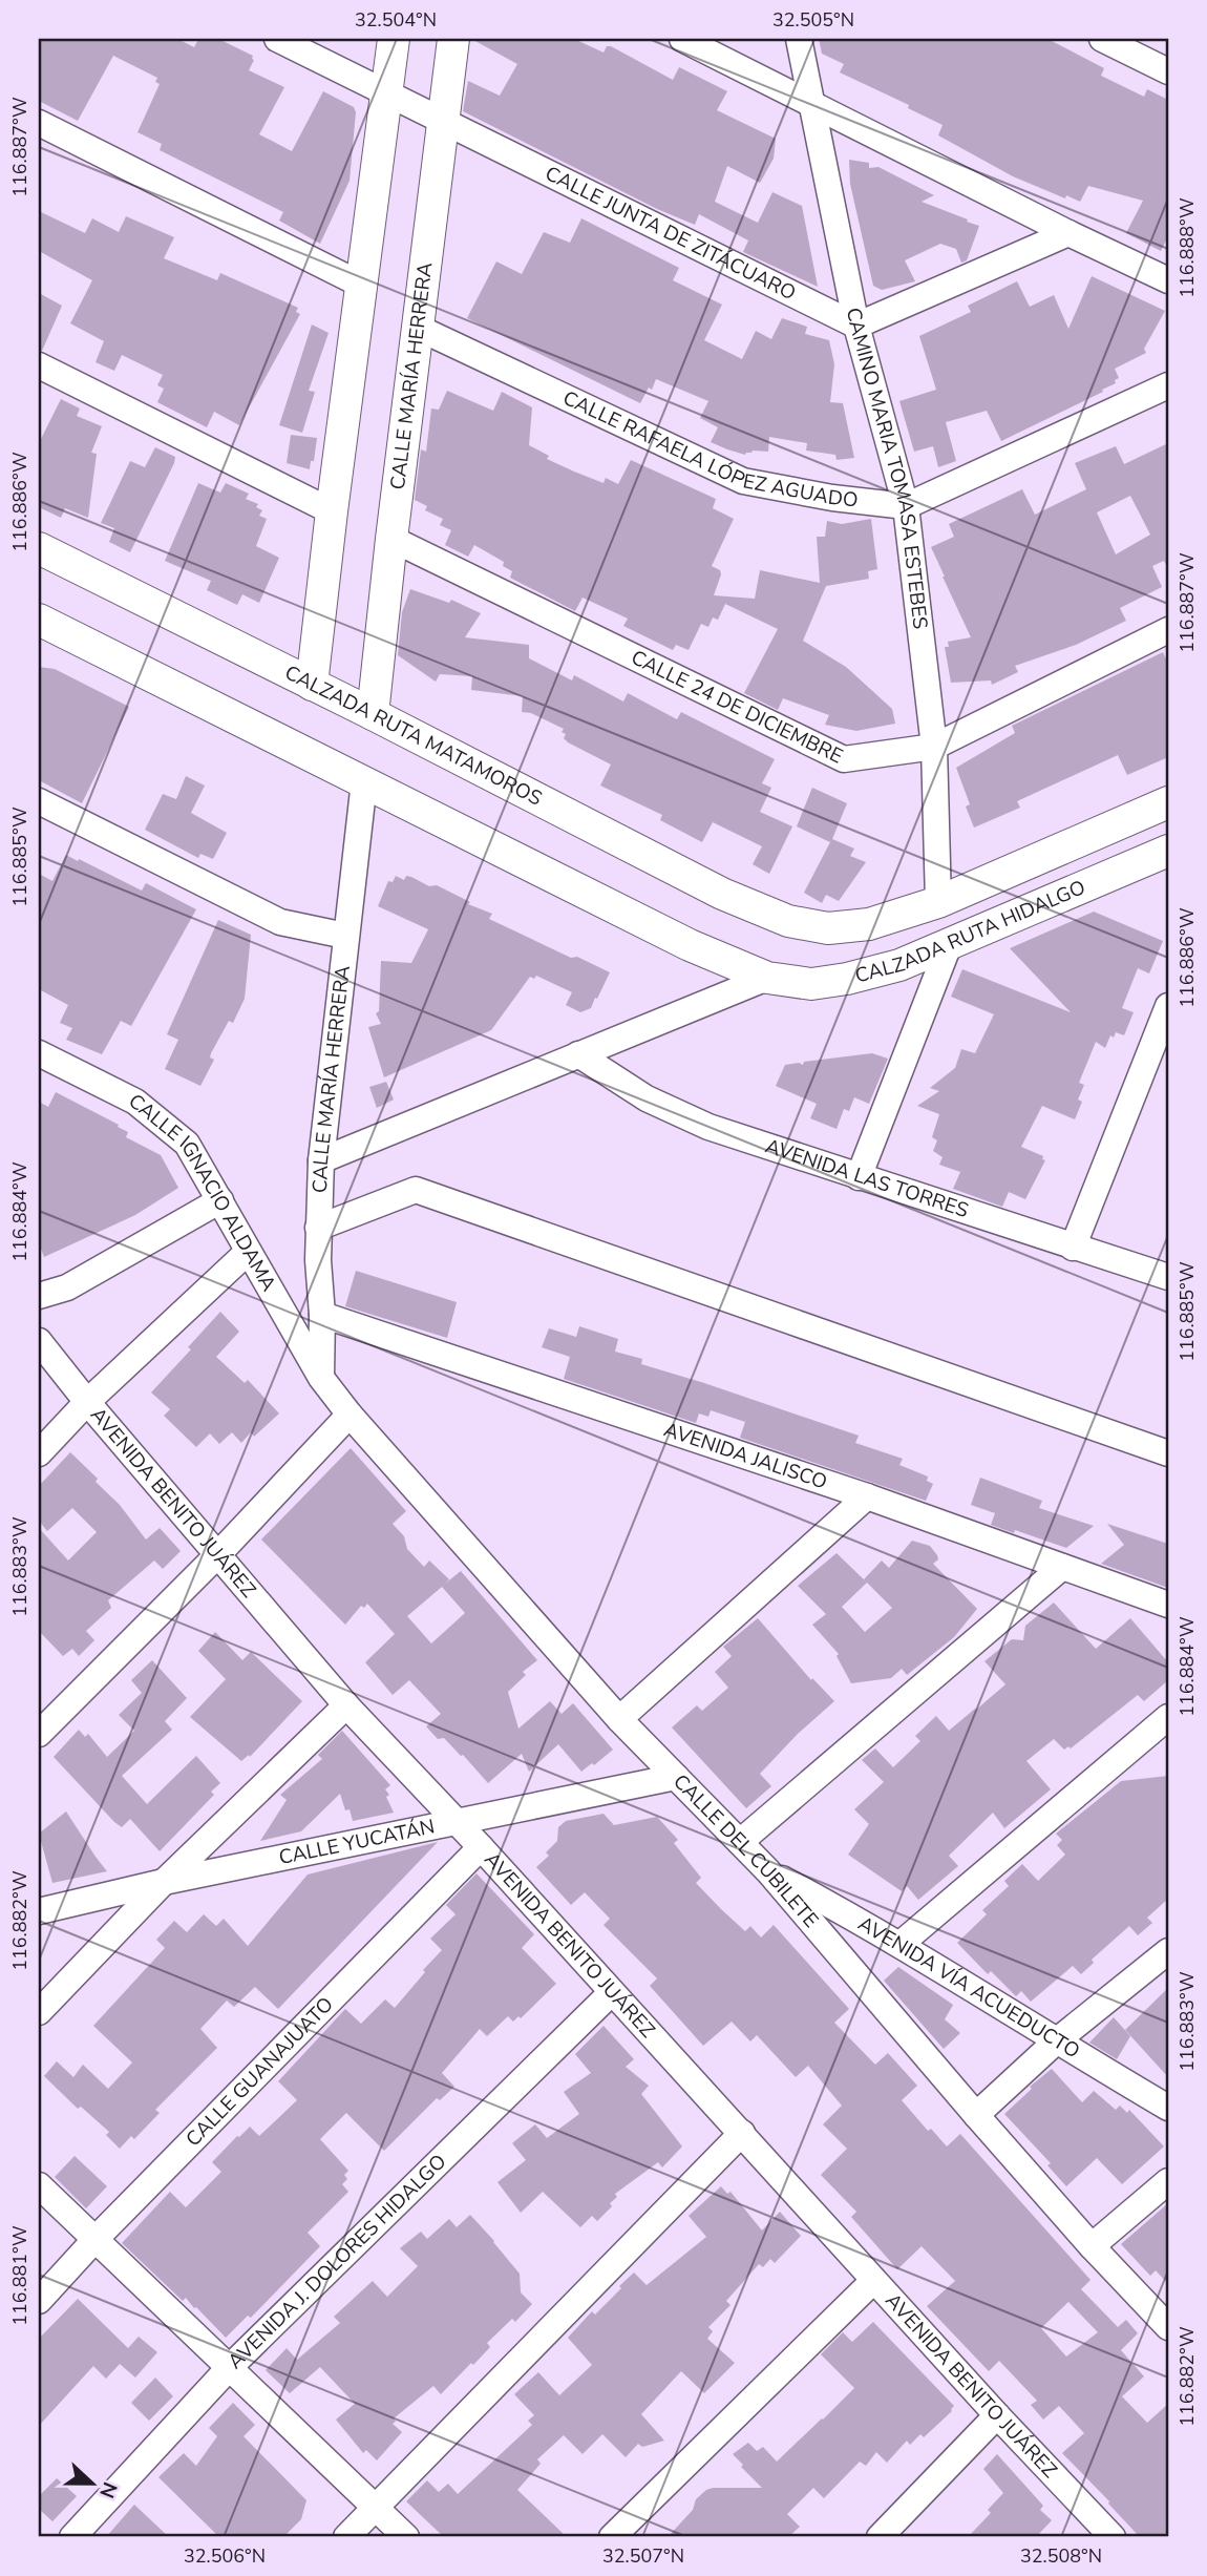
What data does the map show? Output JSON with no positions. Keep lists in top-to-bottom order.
{
  "streets": {
    "main road": ["CALLE MARÍA HERRERA", "CALZADA RUTA MATAMOROS", "CALZADA RUTA HIDALGO"],
    "street": [
      "CALLE JUNTA DE ZITÁCUARO",
      "CALLE RAFAELA LÓPEZ AGUADO",
      "CAMINO MARIA TOMASA ESTEBES",
      "CALLE 24 DE DICIEMBRE",
      "AVENIDA LAS TORRES",
      "CALLE IGNACIO ALDAMA",
      "AVENIDA JALISCO",
      "AVENIDA BENITO JUÁREZ",
      "CALLE YUCATÁN",
      "CALLE DEL CUBILETE",
      "AVENIDA VÍA ACUEDUCTO",
      "CALLE GUANAJUATO",
      "AVENIDA J. DOLORES HIDALGO"
    ]
  },
  "crossings": [
    ["CALLE JUNTA DE ZITÁCUARO", "CALLE MARÍA HERRERA"],
    ["CALLE JUNTA DE ZITÁCUARO", "CAMINO MARIA TOMASA ESTEBES"],
    ["CALLE MARÍA HERRERA", "CALLE RAFAELA LÓPEZ AGUADO"],
    ["CALLE MARÍA HERRERA", "CALLE 24 DE DICIEMBRE"],
    ["CALLE MARÍA HERRERA", "CALZADA RUTA MATAMOROS"],
    ["CALLE MARÍA HERRERA", "CALLE IGNACIO ALDAMA"],
    ["CALLE MARÍA HERRERA", "AVENIDA JALISCO"],
    ["CALLE MARÍA HERRERA", "CALLE DEL CUBILETE"],
    ["CALLE RAFAELA LÓPEZ AGUADO", "CAMINO MARIA TOMASA ESTEBES"],
    ["CAMINO MARIA TOMASA ESTEBES", "CALLE 24 DE DICIEMBRE"],
    ["CAMINO MARIA TOMASA ESTEBES", "CALZADA RUTA HIDALGO"],
    ["CALZADA RUTA MATAMOROS", "CALZADA RUTA HIDALGO"],
    ["CALLE IGNACIO ALDAMA", "CALLE DEL CUBILETE"],
    ["AVENIDA BENITO JUÁREZ", "CALLE YUCATÁN"],
    ["AVENIDA BENITO JUÁREZ", "CALLE GUANAJUATO"],
    ["AVENIDA BENITO JUÁREZ", "AVENIDA J. DOLORES HIDALGO"],
    ["CALLE YUCATÁN", "CALLE DEL CUBILETE"],
    ["CALLE DEL CUBILETE", "AVENIDA VÍA ACUEDUCTO"]
  ],
  "north": "right",
  "coordinates": [
    "32.504°N",
    "32.505°N",
    "116.887°W",
    "116.888°W",
    "116.886°W",
    "116.885°W",
    "116.884°W",
    "116.883°W",
    "116.882°W",
    "116.881°W",
    "32.506°N",
    "32.507°N",
    "32.508°N"
  ]
}
